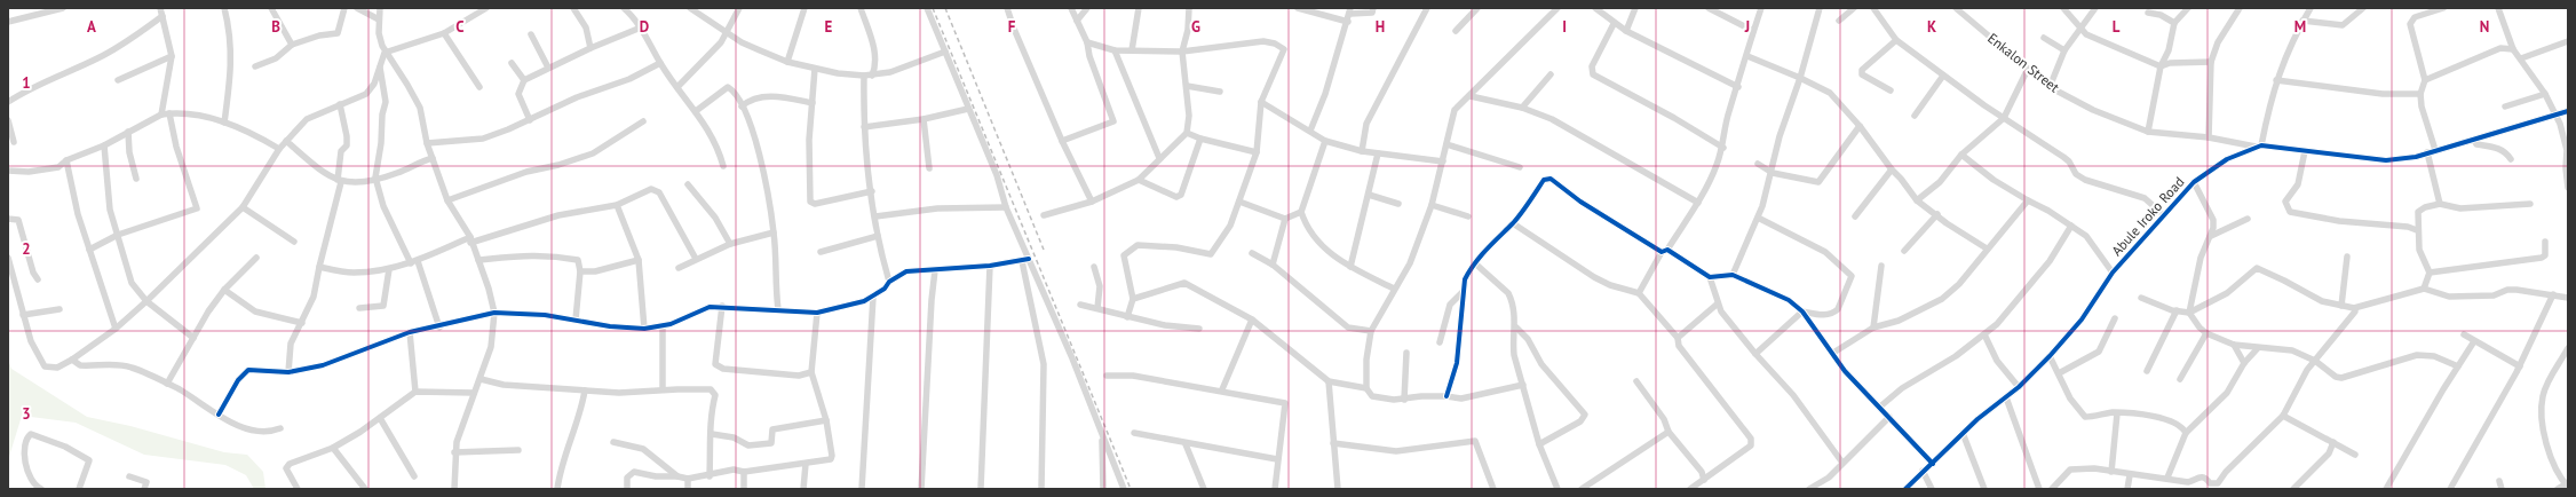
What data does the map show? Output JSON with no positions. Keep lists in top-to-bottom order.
{
  "streets": {
    "street": ["Enkalon Street", "Abule Iroko Road"]
  },
  "crossings": [
    ["Enkalon Street", "Abule Iroko Road"]
  ],
  "grid": {
    "columns": [
      "A",
      "B",
      "C",
      "D",
      "E",
      "F",
      "G",
      "H",
      "I",
      "J",
      "K",
      "L",
      "M",
      "N"
    ],
    "rows": ["1", "2", "3"]
  }
}
